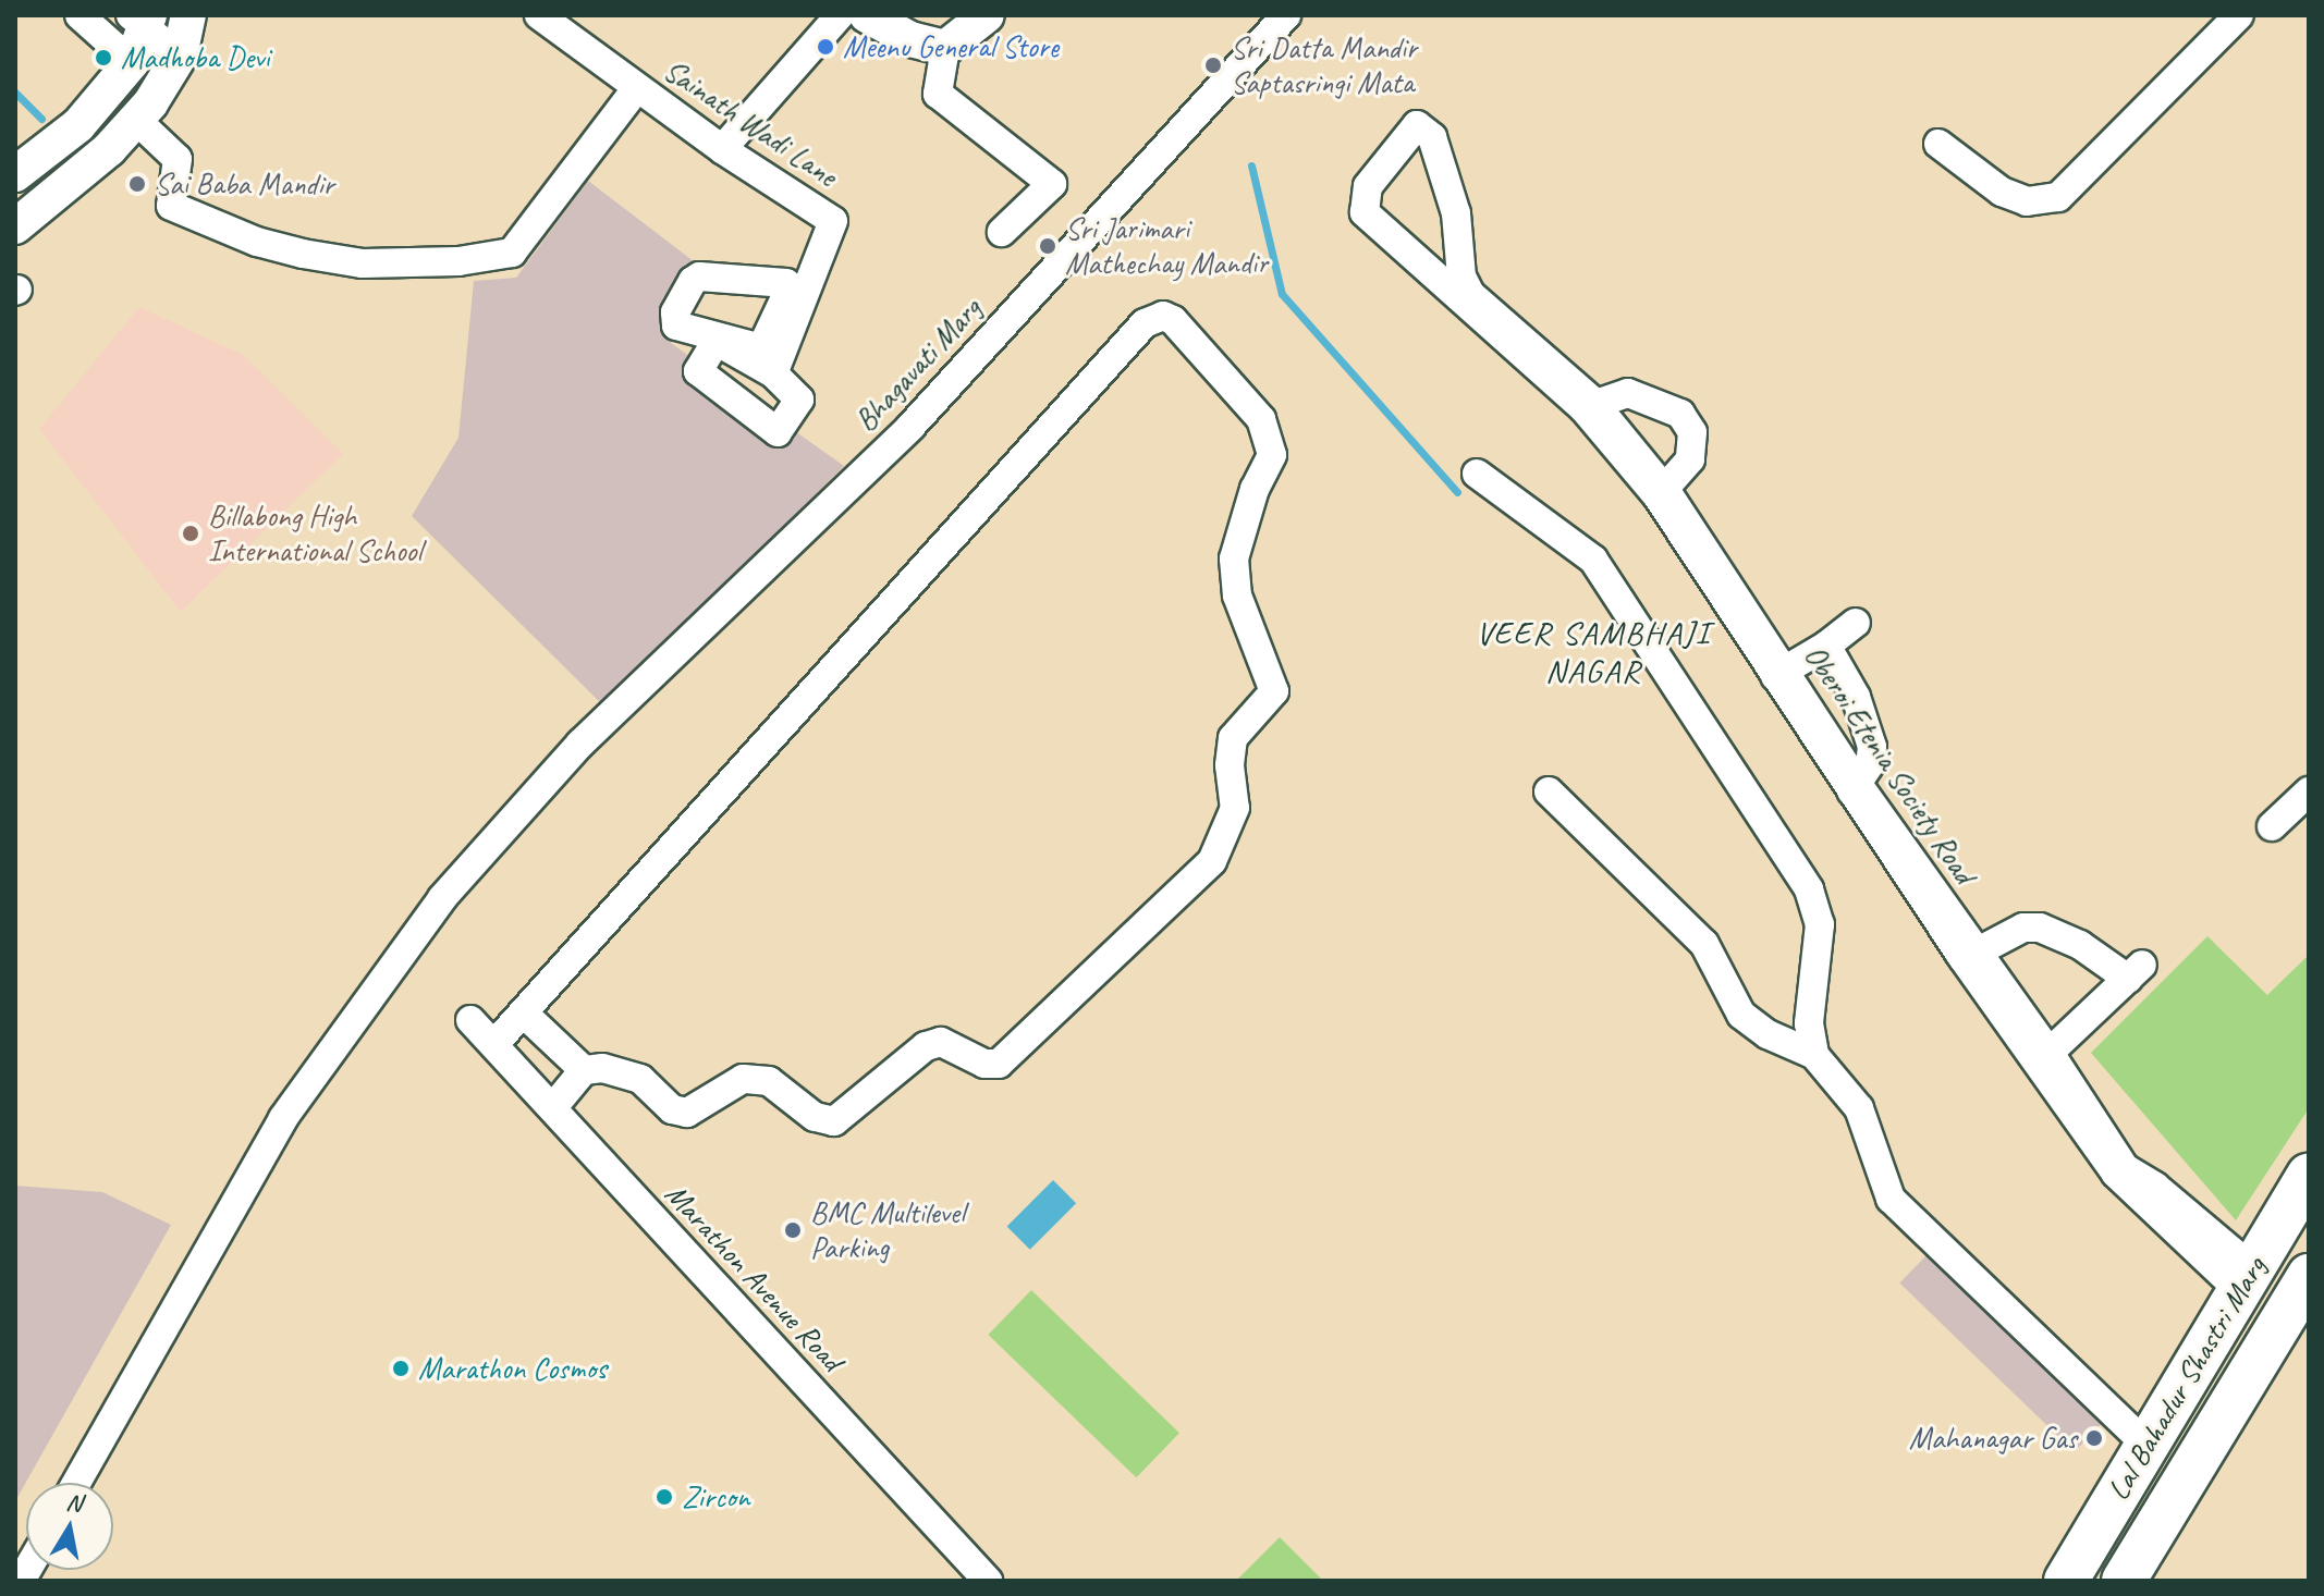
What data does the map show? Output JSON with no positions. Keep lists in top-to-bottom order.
{
  "streets": {
    "main road": ["Lal Bahadur Shastri Marg"],
    "street": [
      "Sainath Wadi Lane",
      "Bhagavati Marg",
      "Oberoi Etenia Society Road",
      "Marathon Avenue Road"
    ]
  },
  "crossings": [
    ["Oberoi Etenia Society Road", "Lal Bahadur Shastri Marg"]
  ],
  "districts": ["VEER SAMBHAJI NAGAR"],
  "places": [
    "Meenu General Store",
    "Madhoba Devi",
    "Sri Datta Mandir Saptasringi Mata",
    "Sai Baba Mandir",
    "Sri Jarimari Mathechay Mandir",
    "Billabong High International School",
    "BMC Multilevel Parking",
    "Marathon Cosmos",
    "Mahanagar Gas",
    "Zircon"
  ],
  "north": "top"
}
